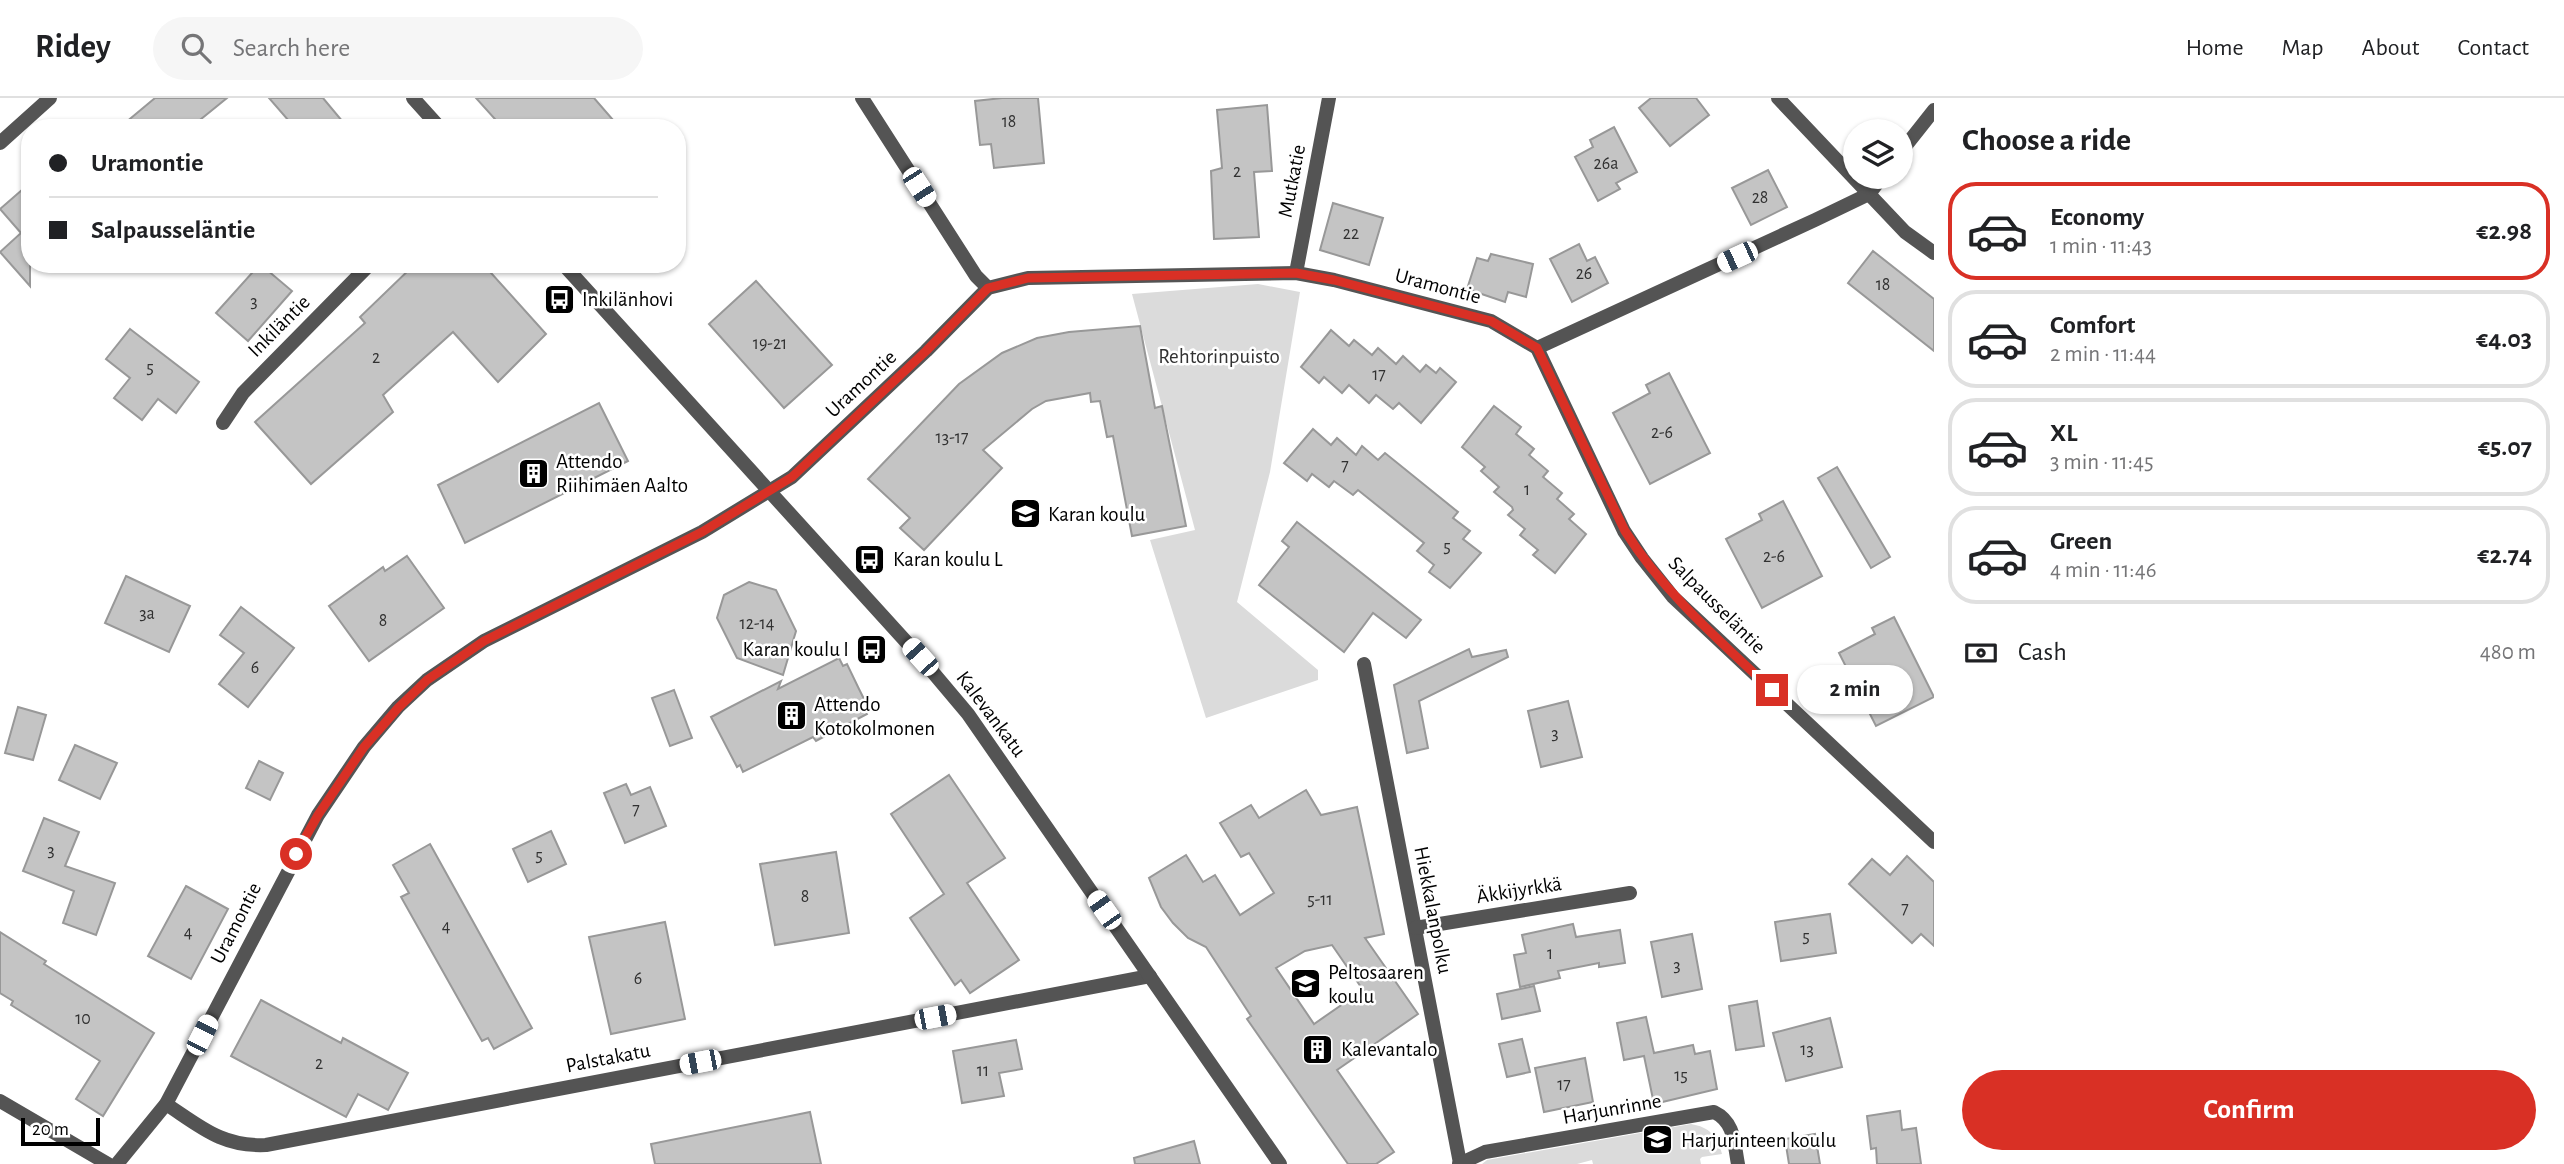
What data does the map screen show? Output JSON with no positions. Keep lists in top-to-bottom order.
{
  "streets": {
    "street": [
      "Mutkatie",
      "Uramontie",
      "Inkiläntie",
      "Salpausseläntie",
      "Kalevankatu",
      "Äkkijyrkkä",
      "Hiekkalanpolku",
      "Palstakatu",
      "Harjunrinne"
    ]
  },
  "crossings": [
    ["Mutkatie", "Uramontie"],
    ["Uramontie", "Salpausseläntie"],
    ["Uramontie", "Kalevankatu"],
    ["Uramontie", "Palstakatu"],
    ["Kalevankatu", "Palstakatu"],
    ["Äkkijyrkkä", "Hiekkalanpolku"],
    ["Hiekkalanpolku", "Harjunrinne"]
  ],
  "parks": ["Rehtorinpuisto"],
  "places": {
    "bus stop": ["Inkilänhovi", "Karan koulu L", "Karan koulu I"],
    "building": ["Attendo Riihimäen Aalto", "Attendo Kotokolmonen", "Kalevantalo"],
    "school or university": ["Karan koulu", "Peltosaaren koulu", "Harjurinteen koulu"]
  },
  "house_numbers": [
    "18",
    "26a",
    "2",
    "28",
    "22",
    "26",
    "18",
    "3",
    "19-21",
    "2",
    "5",
    "17",
    "2-6",
    "13-17",
    "7",
    "1",
    "5",
    "2-6",
    "3a",
    "8",
    "12-14",
    "6",
    "3",
    "7",
    "3",
    "5",
    "8",
    "5-11",
    "7",
    "4",
    "4",
    "5",
    "1",
    "3",
    "6",
    "10",
    "13",
    "2",
    "11",
    "15",
    "17"
  ],
  "scale_bar": "20 m",
  "page": {
    "header": "Ridey",
    "search": "Search here",
    "nav": [
      "Home",
      "Map",
      "About",
      "Contact"
    ],
    "heading": "Choose a ride",
    "banner": ["Uramontie", "Salpausseläntie"],
    "list": [
      {
        "name": "Economy",
        "note": "1 min · 11:43",
        "value": "€2.98"
      },
      {
        "name": "Comfort",
        "note": "2 min · 11:44",
        "value": "€4.03"
      },
      {
        "name": "XL",
        "note": "3 min · 11:45",
        "value": "€5.07"
      },
      {
        "name": "Green",
        "note": "4 min · 11:46",
        "value": "€2.74"
      }
    ],
    "pay": ["Cash", "480 m"],
    "bubble": "2 min",
    "buttons": "Confirm",
    "scale": "20 m"
  }
}
